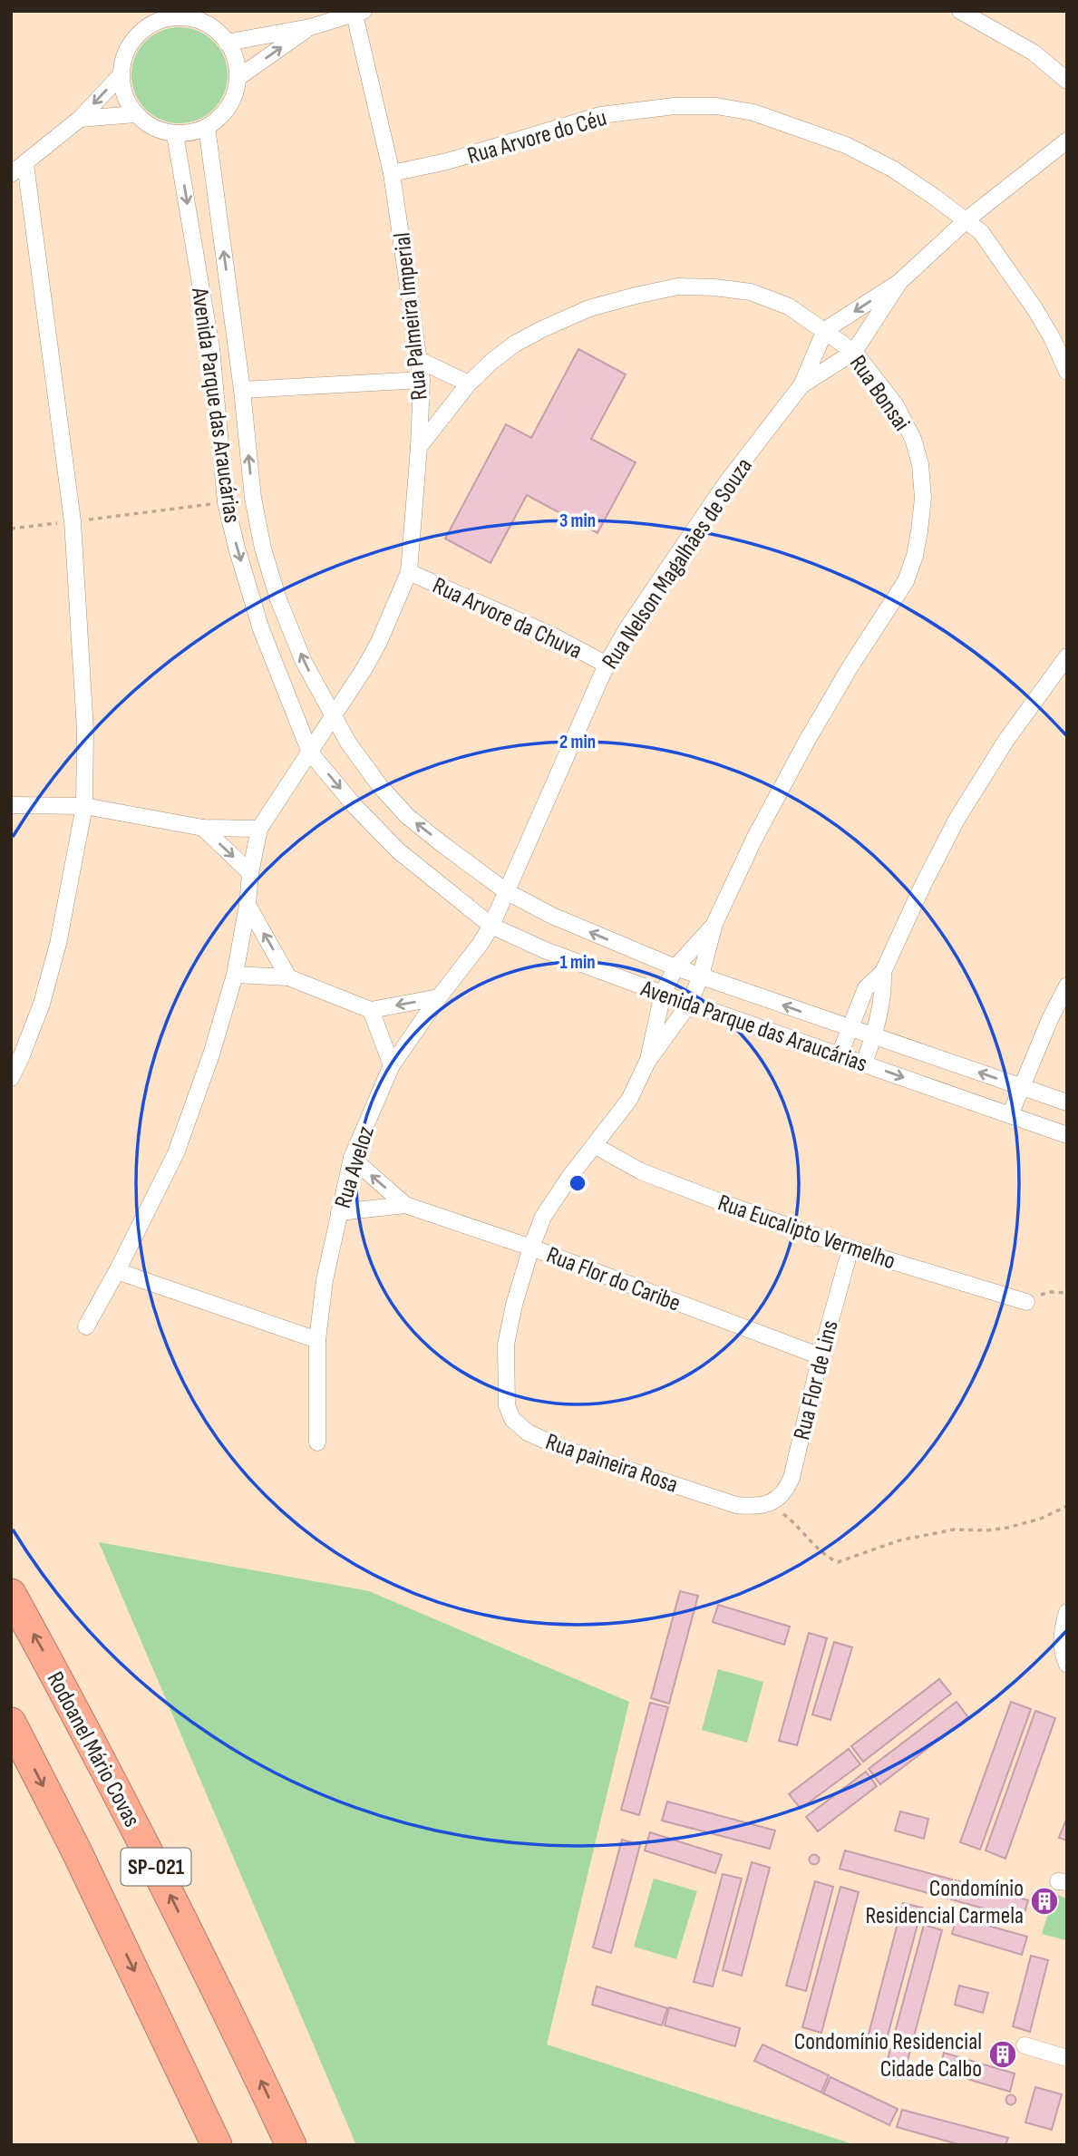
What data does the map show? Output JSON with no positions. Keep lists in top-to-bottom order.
{
  "streets": {
    "highway": ["Rodoanel Mário Covas", "SP-021"],
    "street": [
      "Rua Arvore do Céu",
      "Rua Palmeira Imperial",
      "Rua Bonsai",
      "Avenida Parque das Araucárias",
      "Rua Nelson Magalhães de Souza",
      "Rua Arvore da Chuva",
      "Rua Aveloz",
      "Rua Eucalipto Vermelho",
      "Rua Flor do Caribe",
      "Rua Flor de Lins",
      "Rua paineira Rosa"
    ]
  },
  "crossings": [
    ["Rua Arvore do Céu", "Rua Palmeira Imperial"],
    ["Rua Arvore do Céu", "Rua Nelson Magalhães de Souza"],
    ["Rua Palmeira Imperial", "Rua Bonsai"],
    ["Rua Palmeira Imperial", "Avenida Parque das Araucárias"],
    ["Rua Palmeira Imperial", "Rua Arvore da Chuva"],
    ["Rua Bonsai", "Rua Nelson Magalhães de Souza"],
    ["Avenida Parque das Araucárias", "Rua Nelson Magalhães de Souza"],
    ["Avenida Parque das Araucárias", "Rua Aveloz"],
    ["Rua Nelson Magalhães de Souza", "Rua Arvore da Chuva"],
    ["Rua Nelson Magalhães de Souza", "Rua Aveloz"],
    ["Rua Eucalipto Vermelho", "Rua Flor de Lins"],
    ["Rua Eucalipto Vermelho", "Rua paineira Rosa"],
    ["Rua Flor do Caribe", "Rua Flor de Lins"],
    ["Rua Flor do Caribe", "Rua paineira Rosa"],
    ["Rua Flor de Lins", "Rua paineira Rosa"]
  ],
  "places": {
    "building": ["Condomínio Residencial Carmela", "Condomínio Residencial Cidade Calbo"]
  },
  "rings": ["3 min", "2 min", "1 min"]
}
